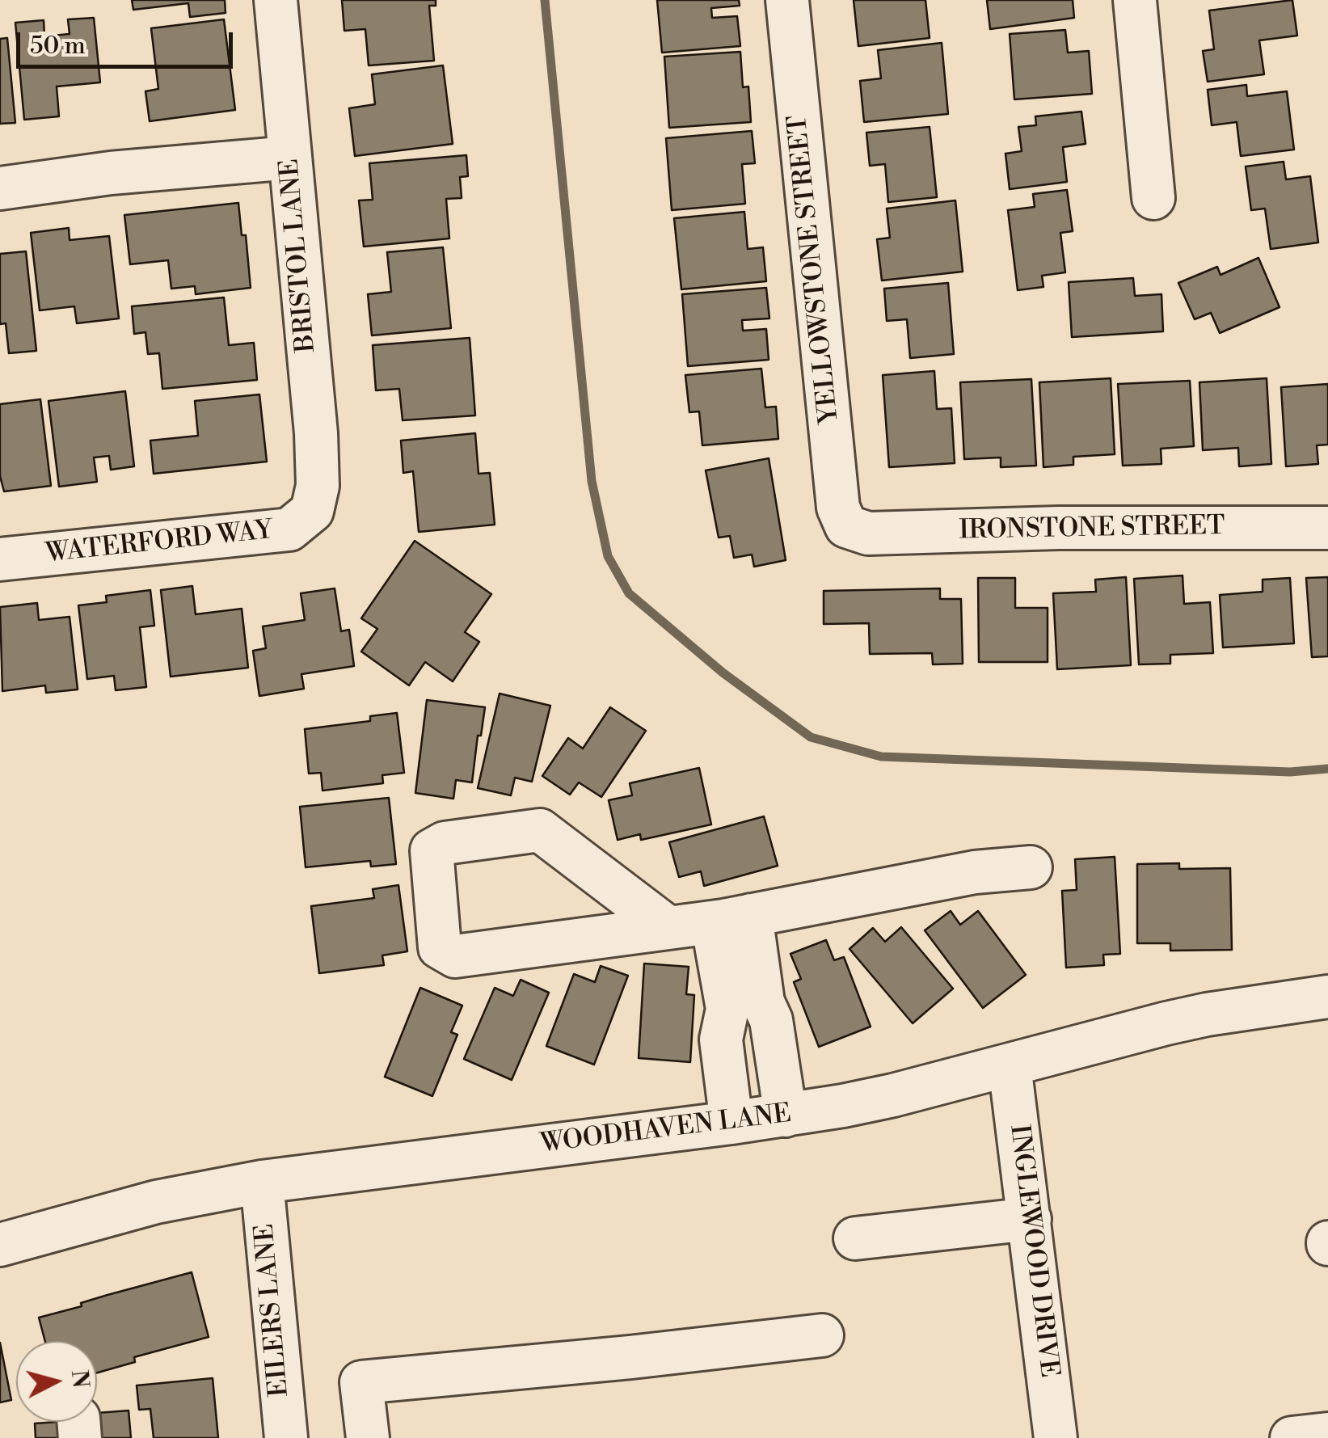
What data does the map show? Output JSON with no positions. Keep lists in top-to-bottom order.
{
  "streets": {
    "street": [
      "BRISTOL LANE",
      "YELLOWSTONE STREET",
      "IRONSTONE STREET",
      "WATERFORD WAY",
      "WOODHAVEN LANE",
      "INGLEWOOD DRIVE",
      "EILERS LANE"
    ]
  },
  "crossings": [
    ["BRISTOL LANE", "WATERFORD WAY"],
    ["YELLOWSTONE STREET", "IRONSTONE STREET"],
    ["WOODHAVEN LANE", "INGLEWOOD DRIVE"],
    ["WOODHAVEN LANE", "EILERS LANE"]
  ],
  "scale_bar": "50 m",
  "north": "right"
}
